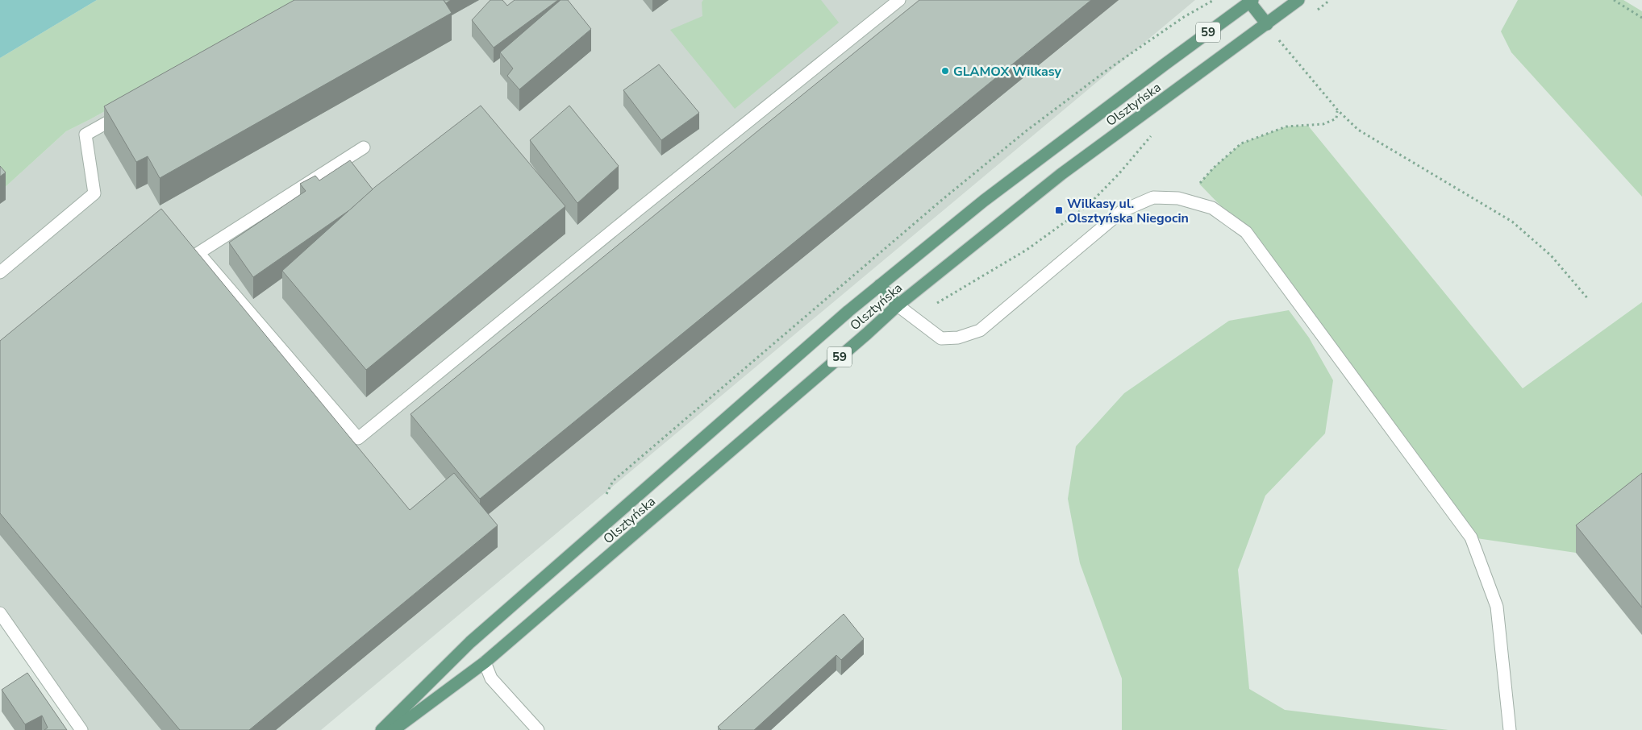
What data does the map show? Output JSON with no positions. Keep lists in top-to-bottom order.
{
  "streets": {
    "main road": ["59", "Olsztyńska"]
  },
  "places": {
    "other": ["GLAMOX Wilkasy"],
    "transit": ["Wilkasy ul. Olsztyńska Niegocin"]
  }
}
